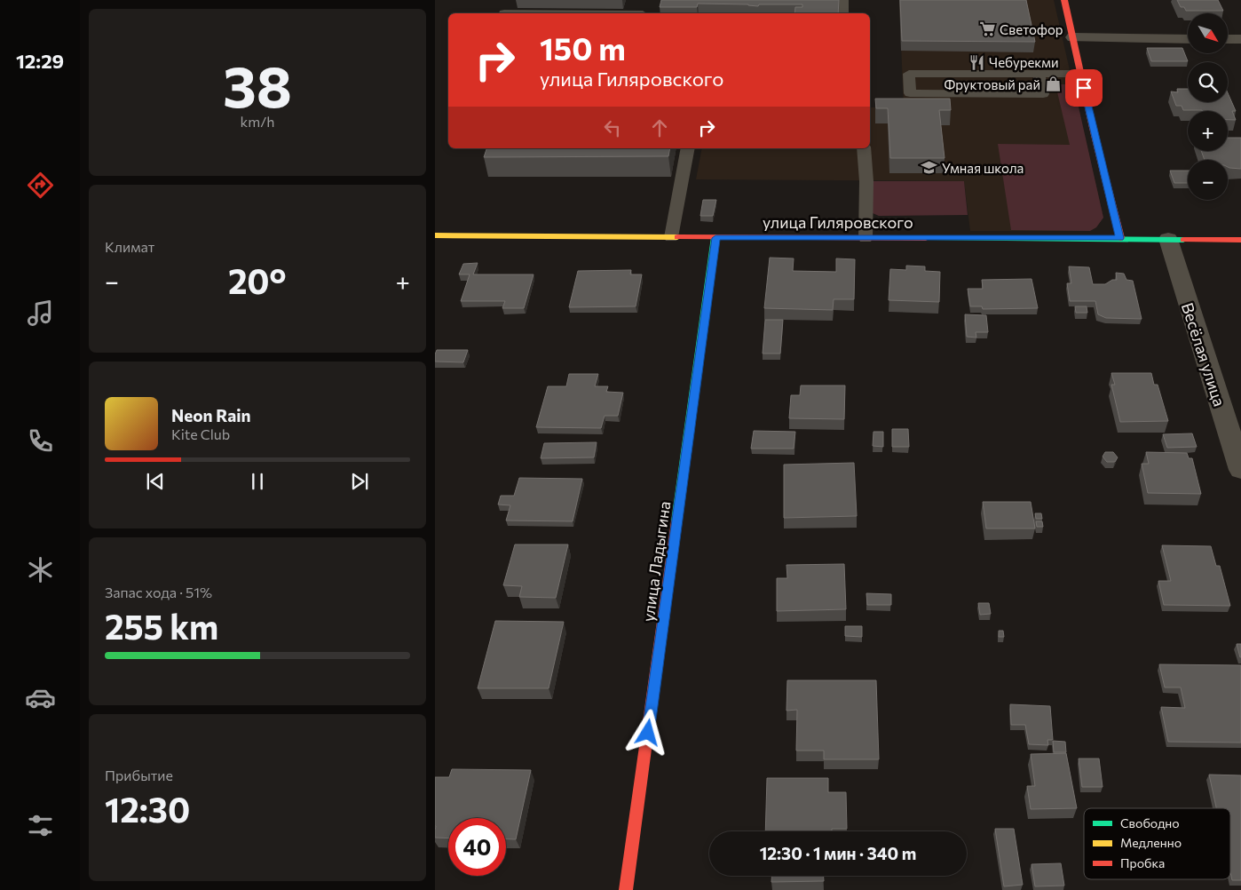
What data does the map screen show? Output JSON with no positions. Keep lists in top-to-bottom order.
{
  "streets": {
    "street": ["улица Гиляровского", "Весёлая улица", "улица Ладыгина"]
  },
  "crossings": [
    ["улица Гиляровского", "Весёлая улица"],
    ["улица Гиляровского", "улица Ладыгина"]
  ],
  "places": {
    "supermarket": ["Светофор"],
    "restaurant": ["Чебурекми"],
    "shop": ["Фруктовый рай"],
    "school or university": ["Умная школа"]
  },
  "legend": ["Свободно", "Медленно", "Пробка"],
  "north": "bottom right",
  "page": {
    "tabs": "12:29",
    "tile": [
      ["38", "km/h"],
      "Климат",
      ["Запас хода · 51%", "255 km"],
      ["Прибытие", "12:30"]
    ],
    "map_buttons": ["+", "−"],
    "turn": ["150 m", "улица Гиляровского"],
    "heat": ["−", "20°", "+"],
    "song": ["Neon Rain", "Kite Club"],
    "limit": "40",
    "trip": "12:30 · 1 мин · 340 m"
  }
}
